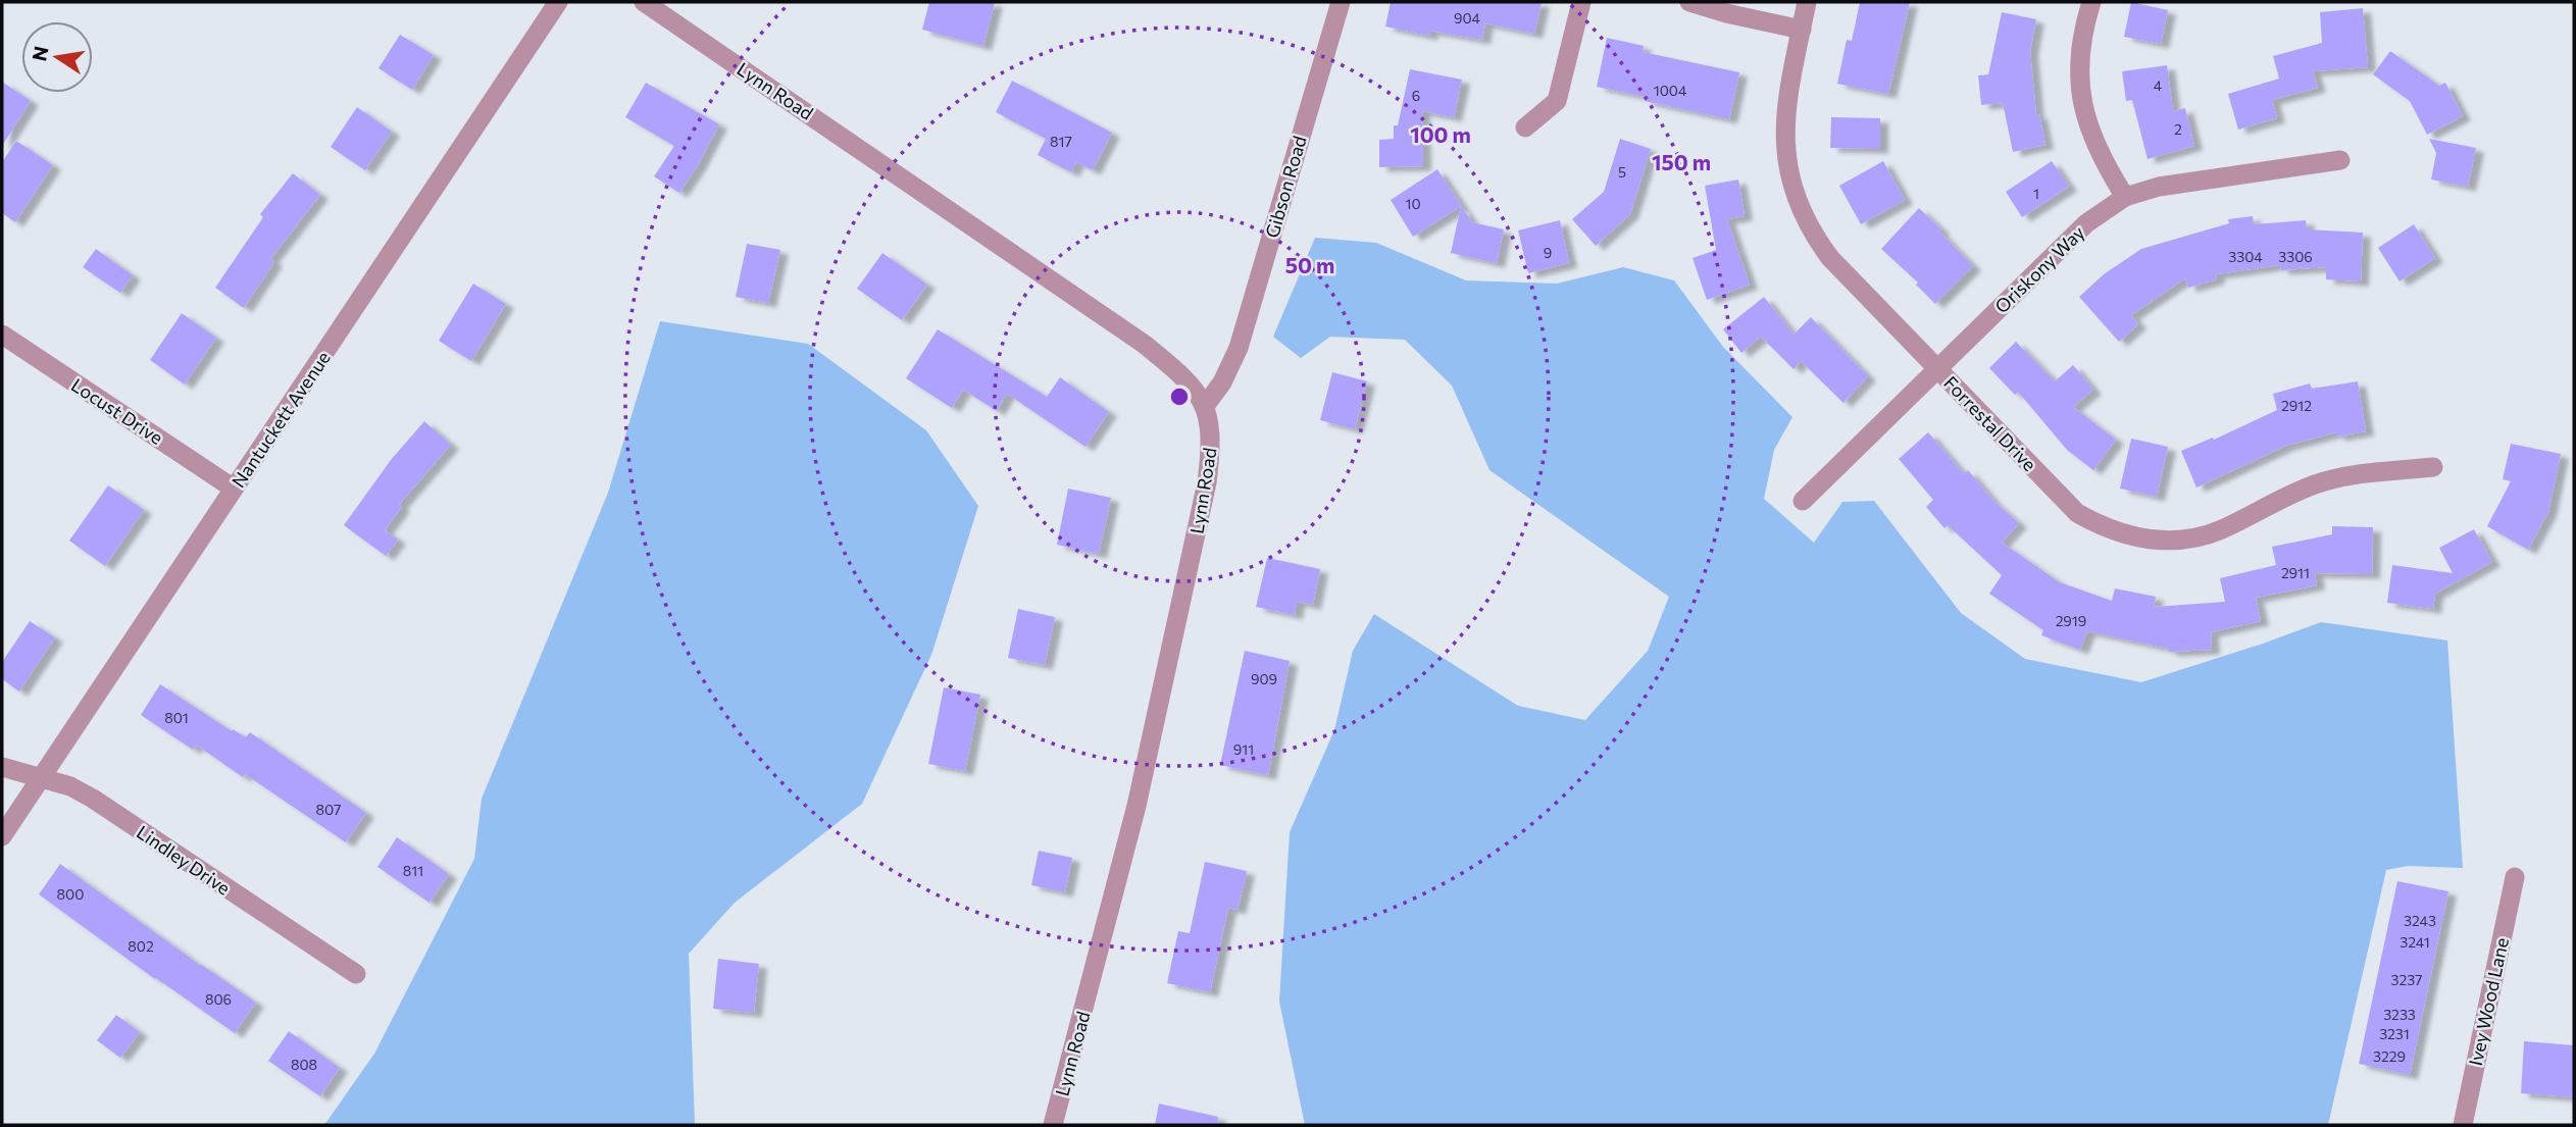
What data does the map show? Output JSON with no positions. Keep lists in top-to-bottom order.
{
  "streets": {
    "street": [
      "Lynn Road",
      "Gibson Road",
      "Oriskony Way",
      "Locust Drive",
      "Nantuckett Avenue",
      "Forrestal Drive",
      "Lindley Drive",
      "Ivey Wood Lane"
    ]
  },
  "crossings": [
    ["Lynn Road", "Gibson Road"],
    ["Oriskony Way", "Forrestal Drive"],
    ["Locust Drive", "Nantuckett Avenue"],
    ["Nantuckett Avenue", "Lindley Drive"]
  ],
  "house_numbers": [
    "904",
    "4",
    "1004",
    "6",
    "2",
    "817",
    "5",
    "1",
    "10",
    "9",
    "3304",
    "3306",
    "2912",
    "2911",
    "2919",
    "909",
    "801",
    "911",
    "807",
    "811",
    "800",
    "3243",
    "3241",
    "802",
    "3237",
    "806",
    "3233",
    "3231",
    "3229",
    "808"
  ],
  "north": "left",
  "rings": ["100 m", "150 m", "50 m"]
}
